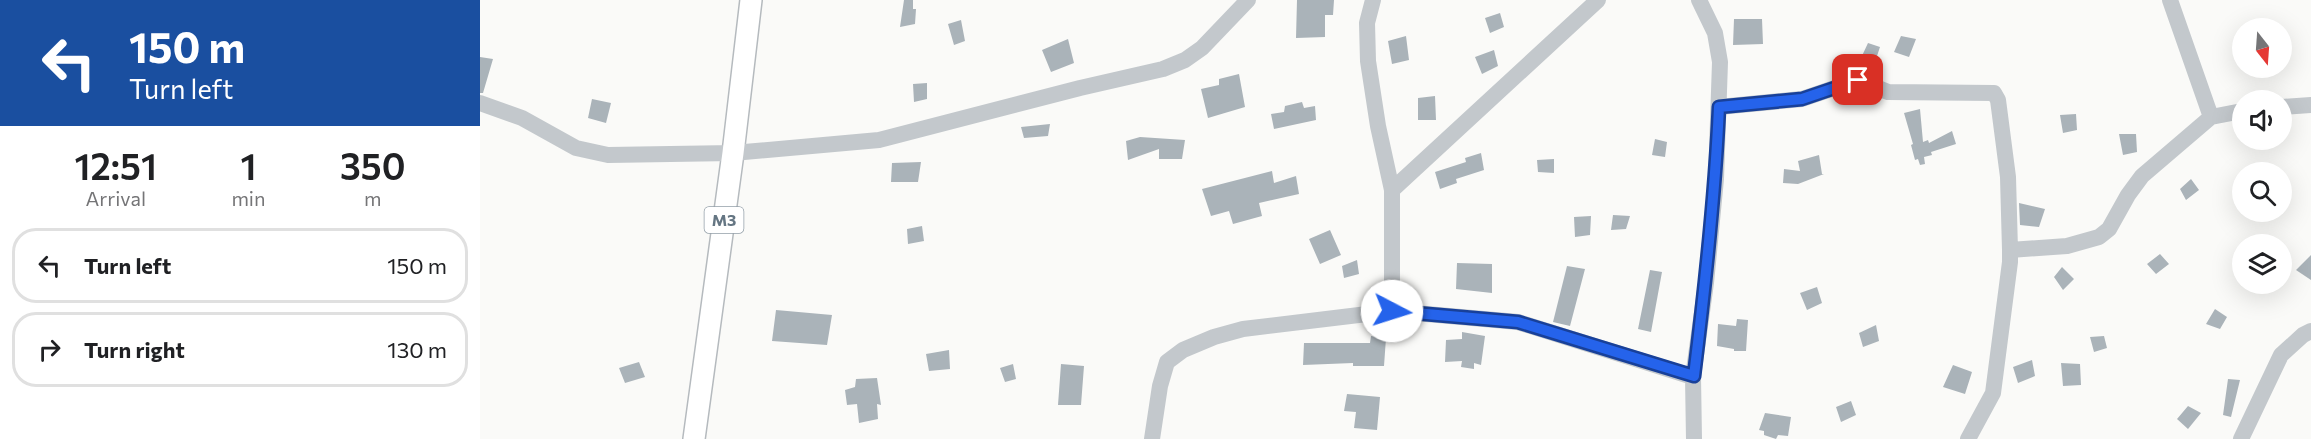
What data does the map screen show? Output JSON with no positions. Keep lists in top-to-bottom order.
{
  "streets": {
    "main road": ["M3"]
  },
  "north": "bottom",
  "page": {
    "turn": ["150 m", "Turn left"],
    "eta": [
      "12:51",
      "Arrival",
      "1",
      "min",
      "350",
      "m"
    ],
    "list": [
      {
        "name": "Turn left",
        "value": "150 m"
      },
      {
        "name": "Turn right",
        "value": "130 m"
      }
    ]
  }
}
